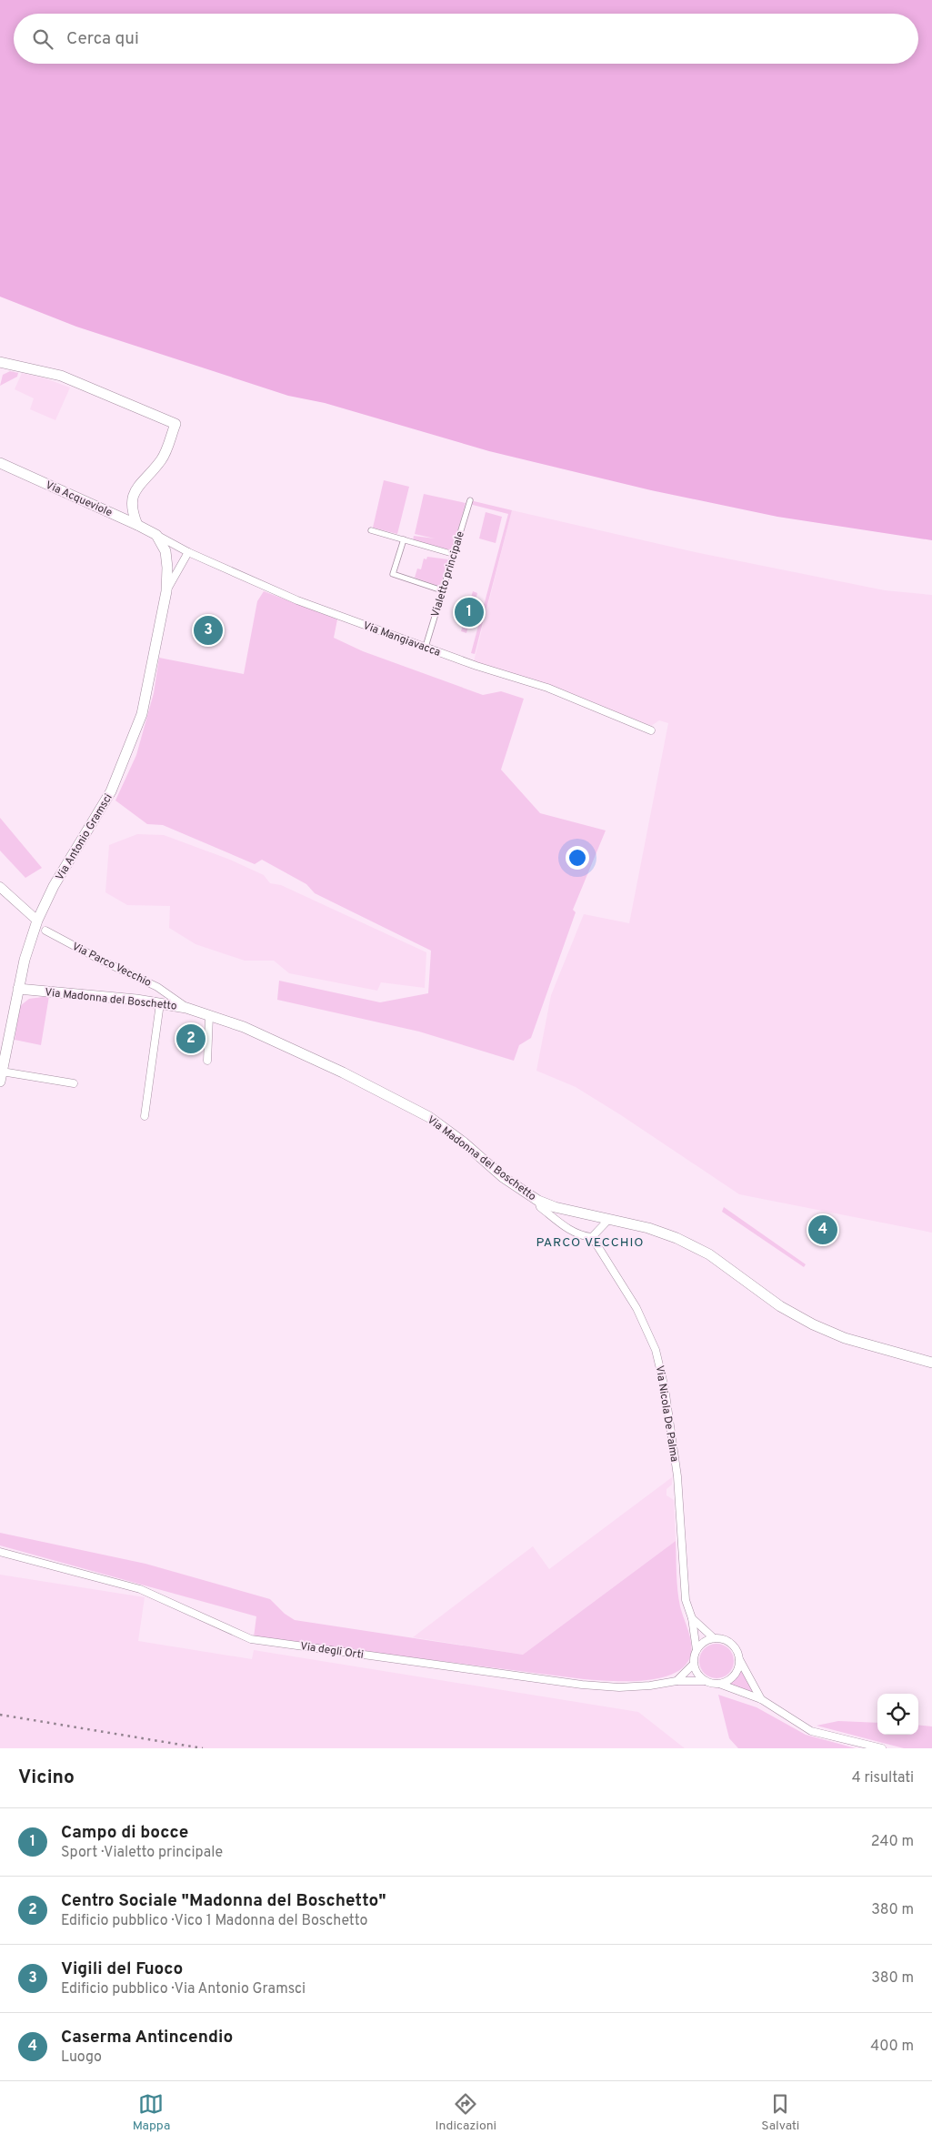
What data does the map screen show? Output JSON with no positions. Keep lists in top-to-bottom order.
{
  "streets": {
    "main road": ["Via Acqueviole", "Via Antonio Gramsci", "Via Madonna del Boschetto"],
    "street": [
      "Vialetto principale",
      "Via Mangiavacca",
      "Via Parco Vecchio",
      "Via Nicola De Palma",
      "Via degli Orti"
    ]
  },
  "crossings": [
    ["Via Acqueviole", "Via Mangiavacca"],
    ["Via Acqueviole", "Via Antonio Gramsci"],
    ["Vialetto principale", "Via Mangiavacca"],
    ["Via Mangiavacca", "Via Antonio Gramsci"],
    ["Via Antonio Gramsci", "Via Parco Vecchio"],
    ["Via Antonio Gramsci", "Via Madonna del Boschetto"],
    ["Via Parco Vecchio", "Via Madonna del Boschetto"],
    ["Via Nicola De Palma", "Via degli Orti"]
  ],
  "districts": ["PARCO VECCHIO"],
  "page": {
    "search": "Cerca qui",
    "pins": [
      "1",
      "3",
      "2",
      "4"
    ],
    "heading": ["Vicino", "4 risultati"],
    "list": [
      {
        "mark": "1",
        "name": "Campo di bocce",
        "note": "Sport · Vialetto principale",
        "value": "240 m"
      },
      {
        "mark": "2",
        "name": "Centro Sociale \"Madonna del Boschetto\"",
        "note": "Edificio pubblico · Vico 1 Madonna del Boschetto",
        "value": "380 m"
      },
      {
        "mark": "3",
        "name": "Vigili del Fuoco",
        "note": "Edificio pubblico · Via Antonio Gramsci",
        "value": "380 m"
      },
      {
        "mark": "4",
        "name": "Caserma Antincendio",
        "note": "Luogo",
        "value": "400 m"
      }
    ],
    "nav": ["Mappa", "Indicazioni", "Salvati"]
  }
}
